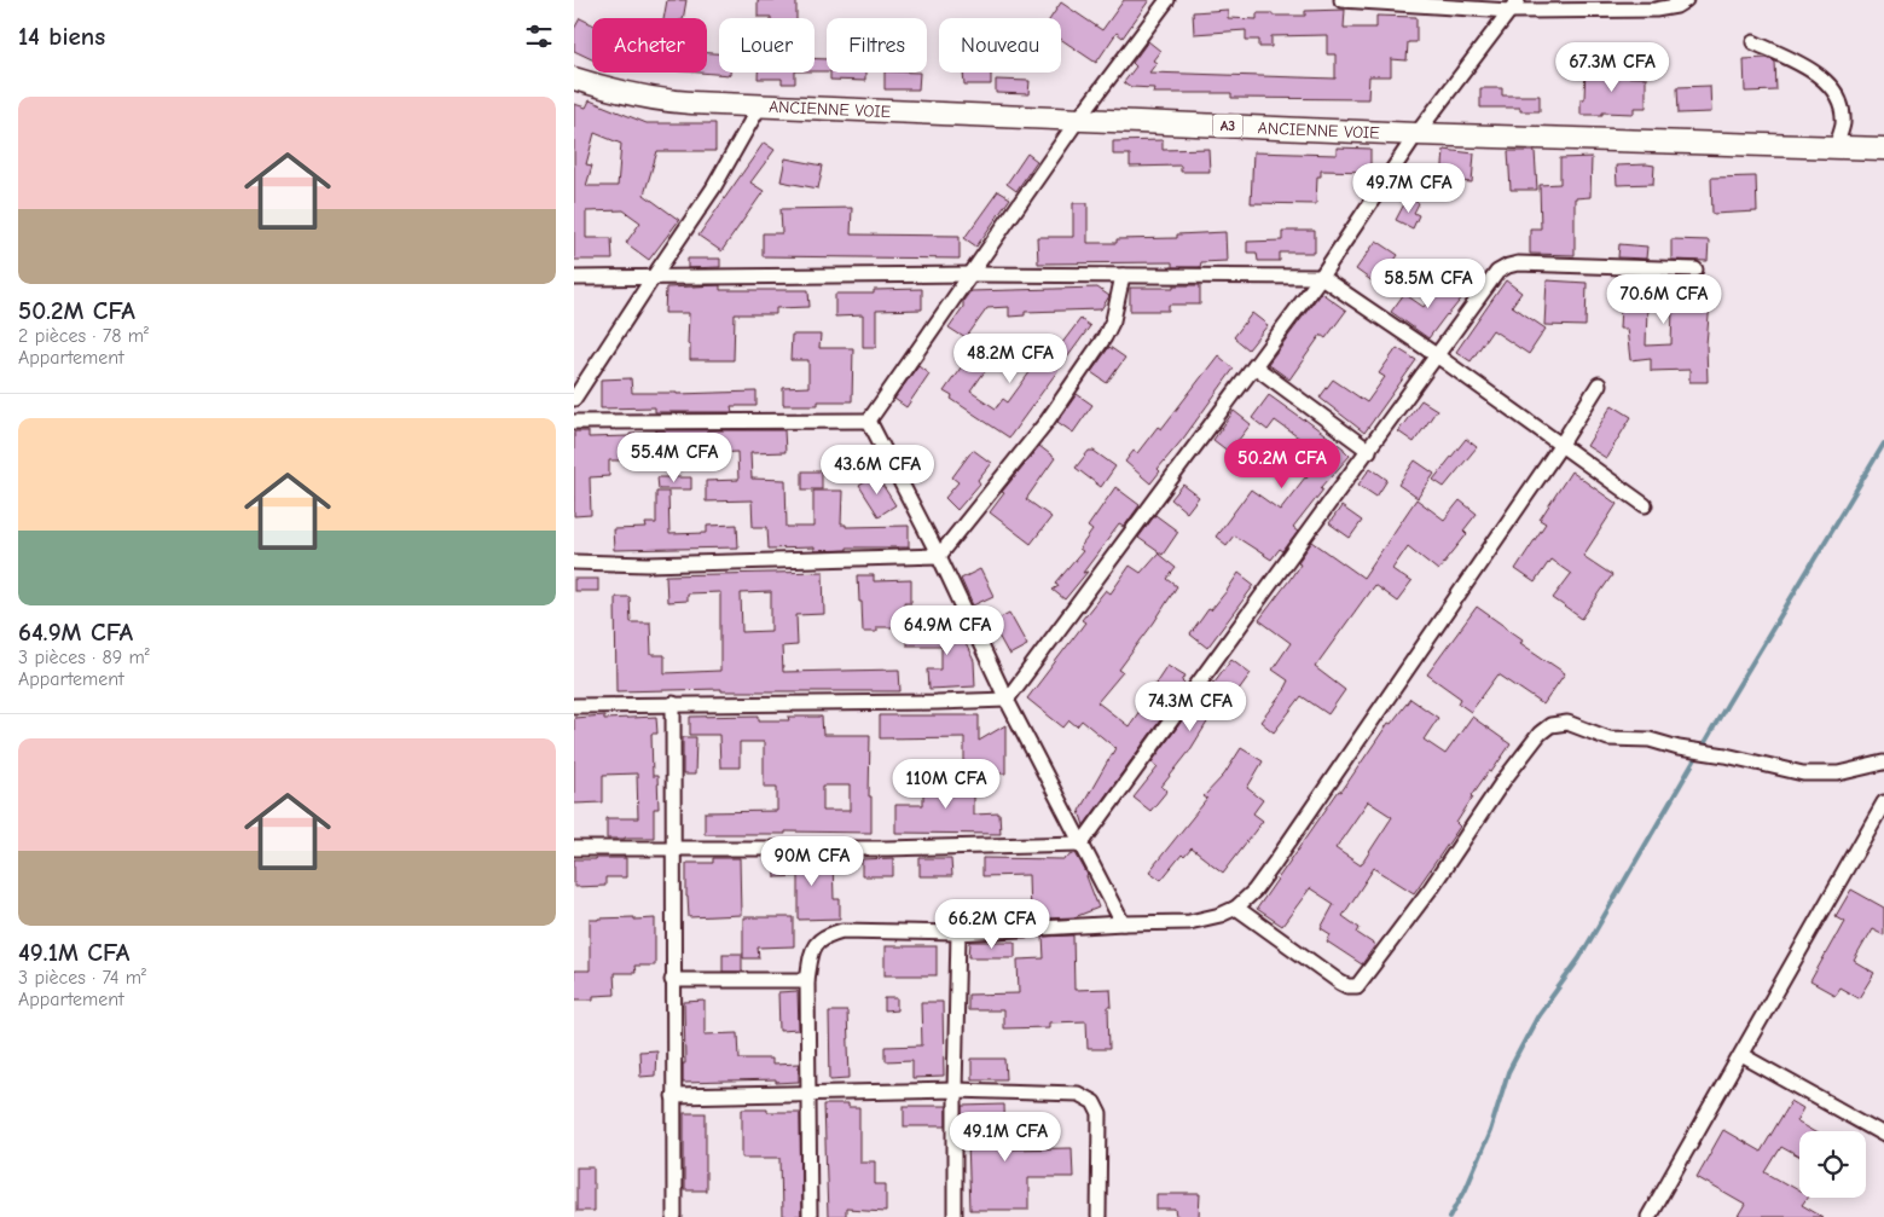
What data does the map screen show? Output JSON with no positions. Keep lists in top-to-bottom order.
{
  "streets": {
    "main road": ["ANCIENNE VOIE", "A3"]
  },
  "page": {
    "heading": "14 biens",
    "chip": [
      "Acheter",
      "Louer",
      "Filtres",
      "Nouveau"
    ],
    "price": [
      "67.3M CFA",
      "49.7M CFA",
      "58.5M CFA",
      "70.6M CFA",
      "48.2M CFA",
      "55.4M CFA",
      "50.2M CFA",
      "43.6M CFA",
      "64.9M CFA",
      "74.3M CFA",
      "110M CFA",
      "90M CFA",
      "66.2M CFA",
      "49.1M CFA"
    ],
    "list": [
      {
        "name": "50.2M CFA",
        "note": "2 pièces · 78 m² · Appartement"
      },
      {
        "name": "64.9M CFA",
        "note": "3 pièces · 89 m² · Appartement"
      },
      {
        "name": "49.1M CFA",
        "note": "3 pièces · 74 m² · Appartement"
      }
    ]
  }
}
